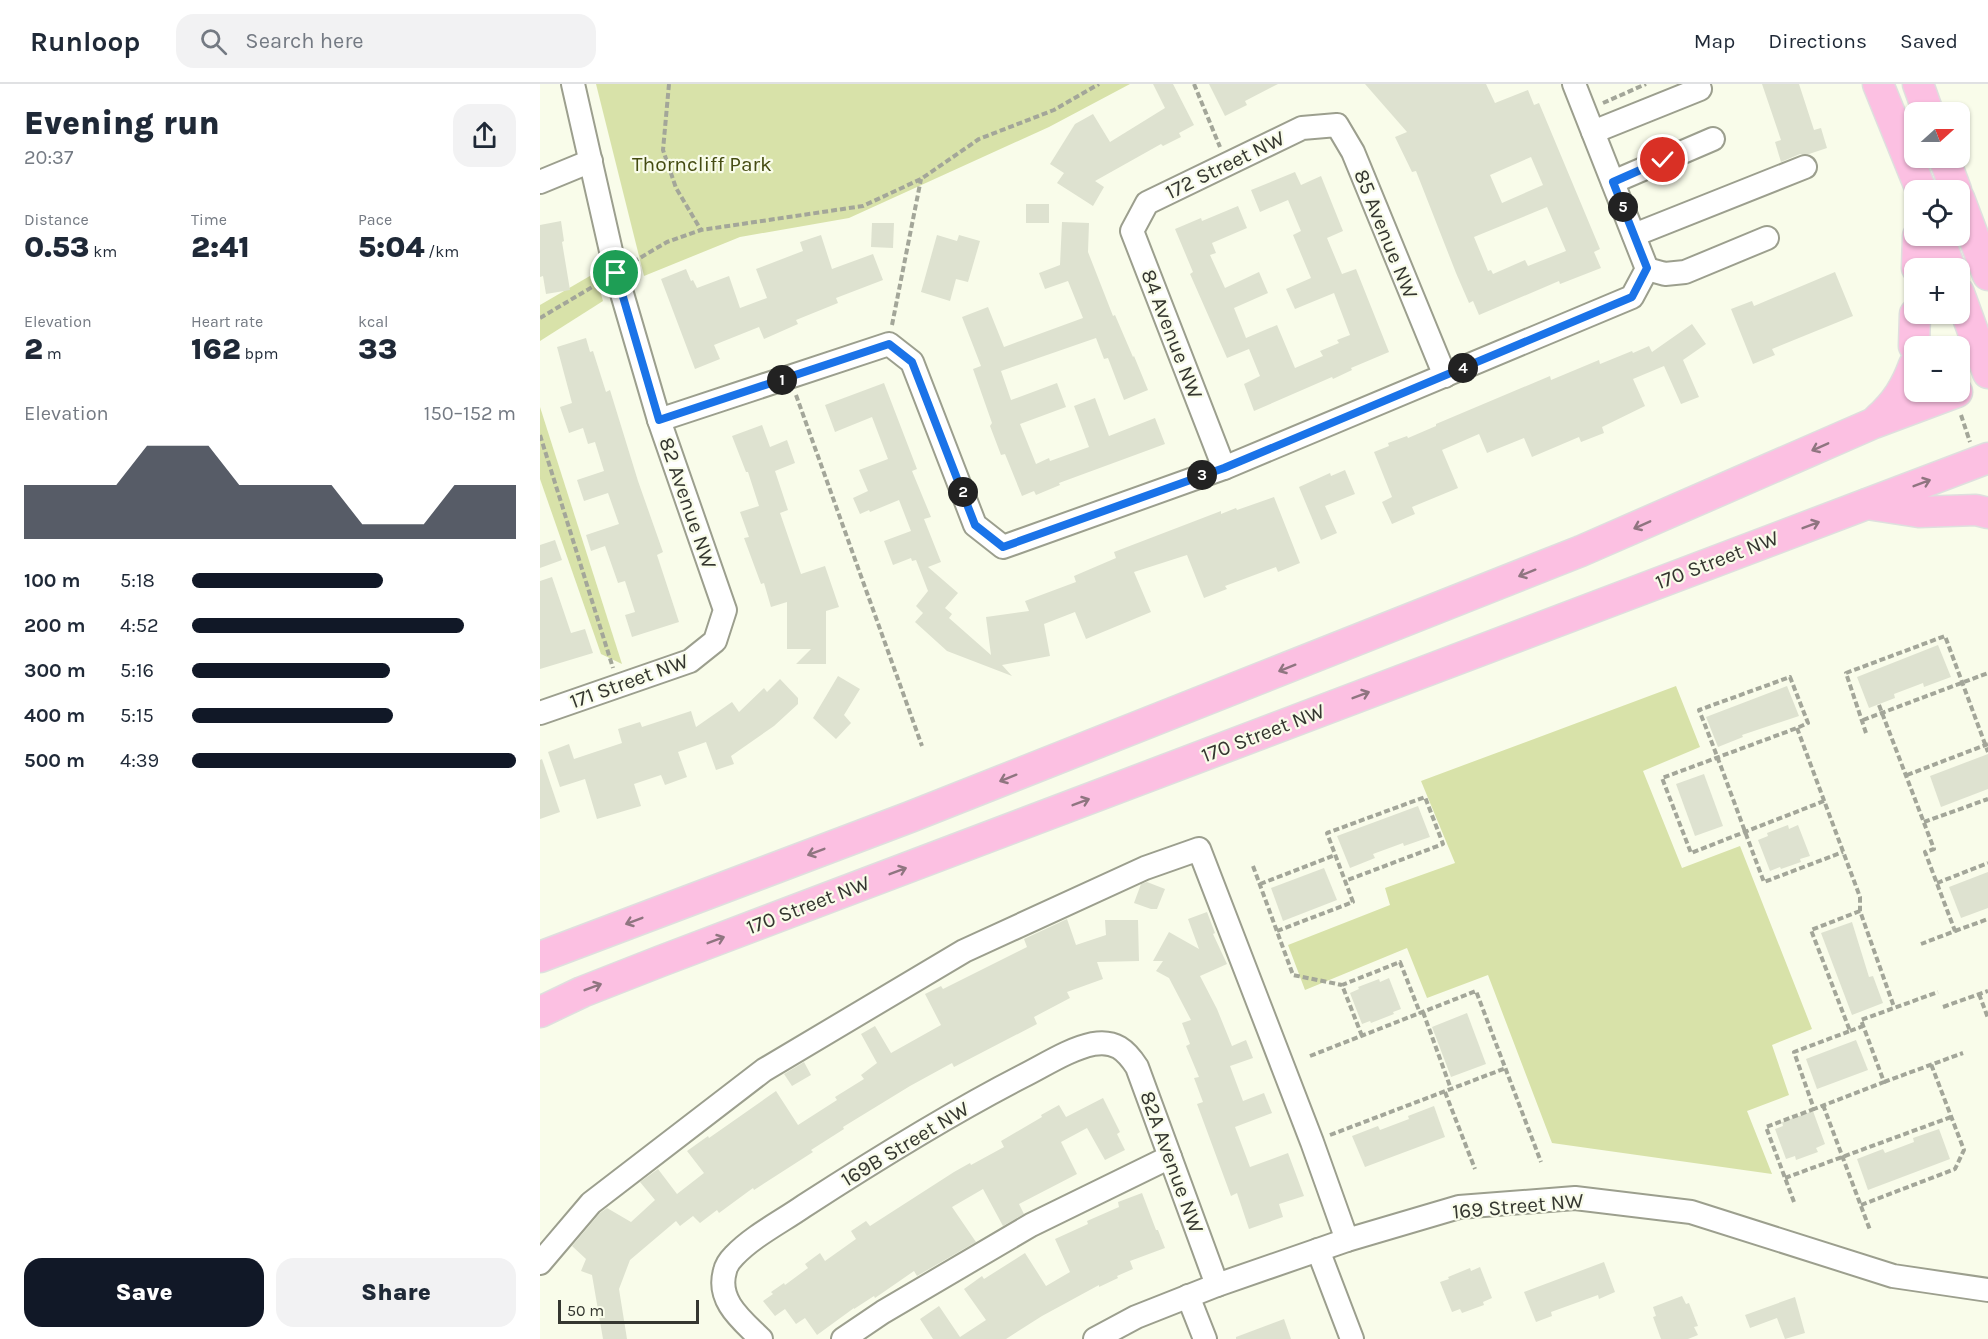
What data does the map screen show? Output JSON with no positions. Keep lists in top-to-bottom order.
{
  "streets": {
    "main road": ["170 Street NW"],
    "street": [
      "172 Street NW",
      "85 Avenue NW",
      "84 Avenue NW",
      "82 Avenue NW",
      "171 Street NW",
      "169B Street NW",
      "82A Avenue NW",
      "169 Street NW"
    ]
  },
  "crossings": [
    ["172 Street NW", "85 Avenue NW"],
    ["172 Street NW", "84 Avenue NW"],
    ["82 Avenue NW", "171 Street NW"],
    ["169B Street NW", "82A Avenue NW"],
    ["82A Avenue NW", "169 Street NW"]
  ],
  "parks": ["Thorncliff Park"],
  "scale_bar": "50 m",
  "north": "right",
  "page": {
    "header": "Runloop",
    "search": "Search here",
    "nav": ["Map", "Directions", "Saved"],
    "heading": ["Evening run", "20:37"],
    "map_buttons": ["+", "−"],
    "stats": [
      ["Distance", "0.53 km"],
      ["Time", "2:41"],
      ["Pace", "5:04 /km"],
      ["Elevation", "2 m"],
      ["Heart rate", "162 bpm"],
      ["kcal", "33"]
    ],
    "pins": [
      "5",
      "4",
      "1",
      "3",
      "2"
    ],
    "chart": ["Elevation", "150–152 m"],
    "list": [
      {
        "name": "100 m",
        "note": "5:18"
      },
      {
        "name": "200 m",
        "note": "4:52"
      },
      {
        "name": "300 m",
        "note": "5:16"
      },
      {
        "name": "400 m",
        "note": "5:15"
      },
      {
        "name": "500 m",
        "note": "4:39"
      }
    ],
    "buttons": ["Save", "Share"],
    "scale": "50 m"
  }
}
